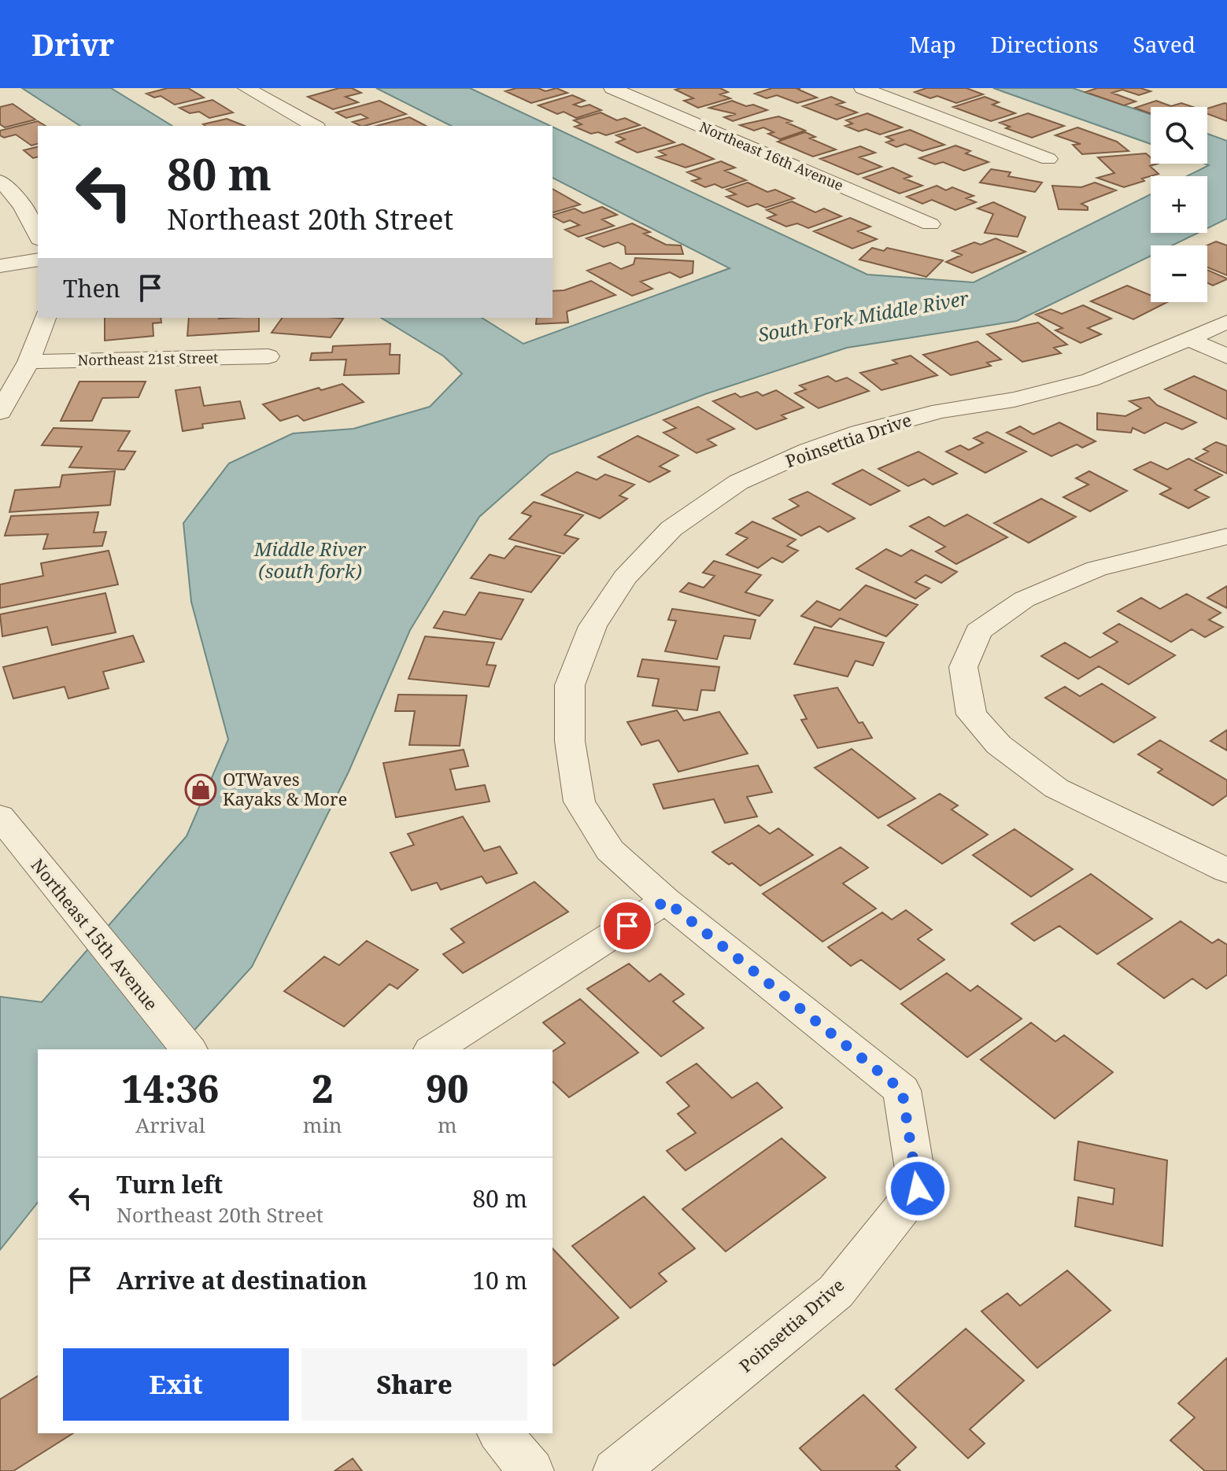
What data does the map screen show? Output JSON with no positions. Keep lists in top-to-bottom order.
{
  "streets": {
    "street": [
      "Northeast 16th Avenue",
      "Northeast 21st Street",
      "Poinsettia Drive",
      "Northeast 15th Avenue"
    ]
  },
  "water": ["South Fork Middle River", "Middle River (south fork)"],
  "places": {
    "shop": ["OTWaves Kayaks & More"]
  },
  "page": {
    "header": "Drivr",
    "nav": ["Map", "Directions", "Saved"],
    "map_buttons": ["+", "−"],
    "turn": ["80 m", "Northeast 20th Street"],
    "then": "Then",
    "eta": [
      "14:36",
      "Arrival",
      "2",
      "min",
      "90",
      "m"
    ],
    "list": [
      {
        "name": "Turn left",
        "note": "Northeast 20th Street",
        "value": "80 m"
      },
      {
        "name": "Arrive at destination",
        "value": "10 m"
      }
    ],
    "buttons": ["Exit", "Share"]
  }
}
